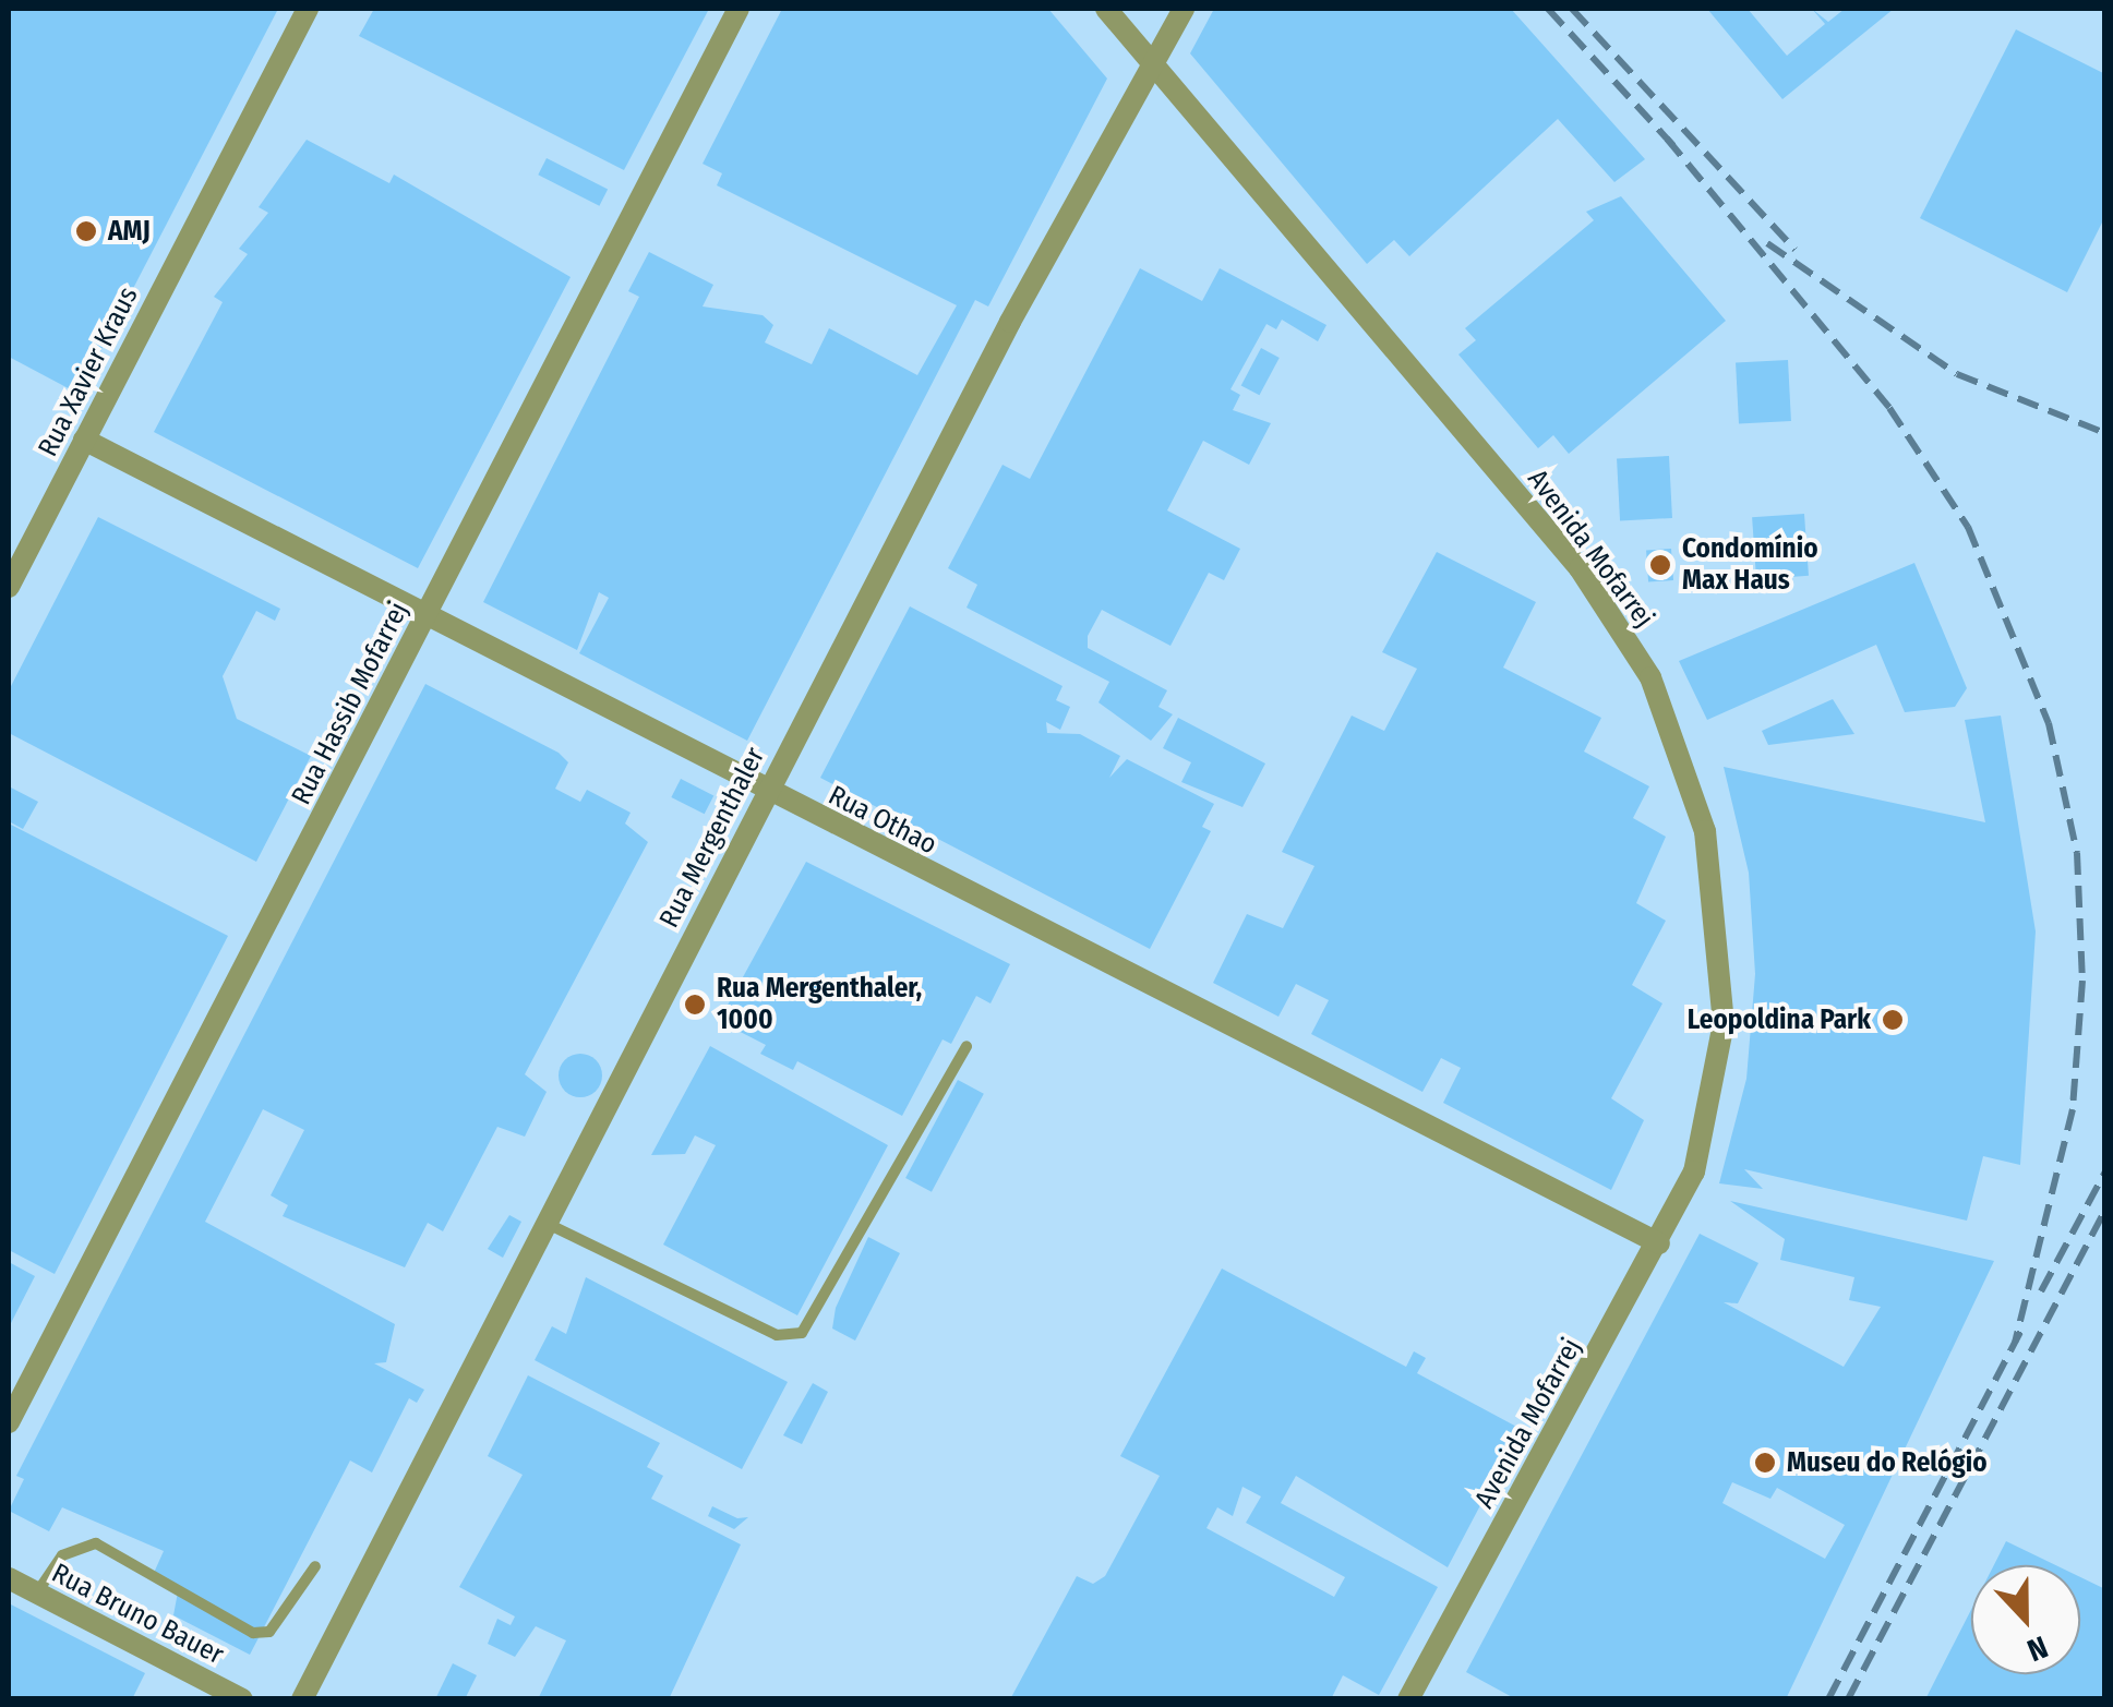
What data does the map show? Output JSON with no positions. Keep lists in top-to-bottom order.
{
  "streets": {
    "street": [
      "Rua Xavier Kraus",
      "Avenida Mofarrej",
      "Rua Hassib Mofarrej",
      "Rua Othao",
      "Rua Mergenthaler",
      "Rua Bruno Bauer"
    ]
  },
  "crossings": [
    ["Rua Xavier Kraus", "Rua Othao"],
    ["Avenida Mofarrej", "Rua Othao"],
    ["Avenida Mofarrej", "Rua Mergenthaler"],
    ["Rua Hassib Mofarrej", "Rua Othao"],
    ["Rua Othao", "Rua Mergenthaler"]
  ],
  "places": [
    "AMJ",
    "Condomínio Max Haus",
    "Rua Mergenthaler, 1000",
    "Leopoldina Park",
    "Museu do Relógio"
  ],
  "north": "bottom"
}
